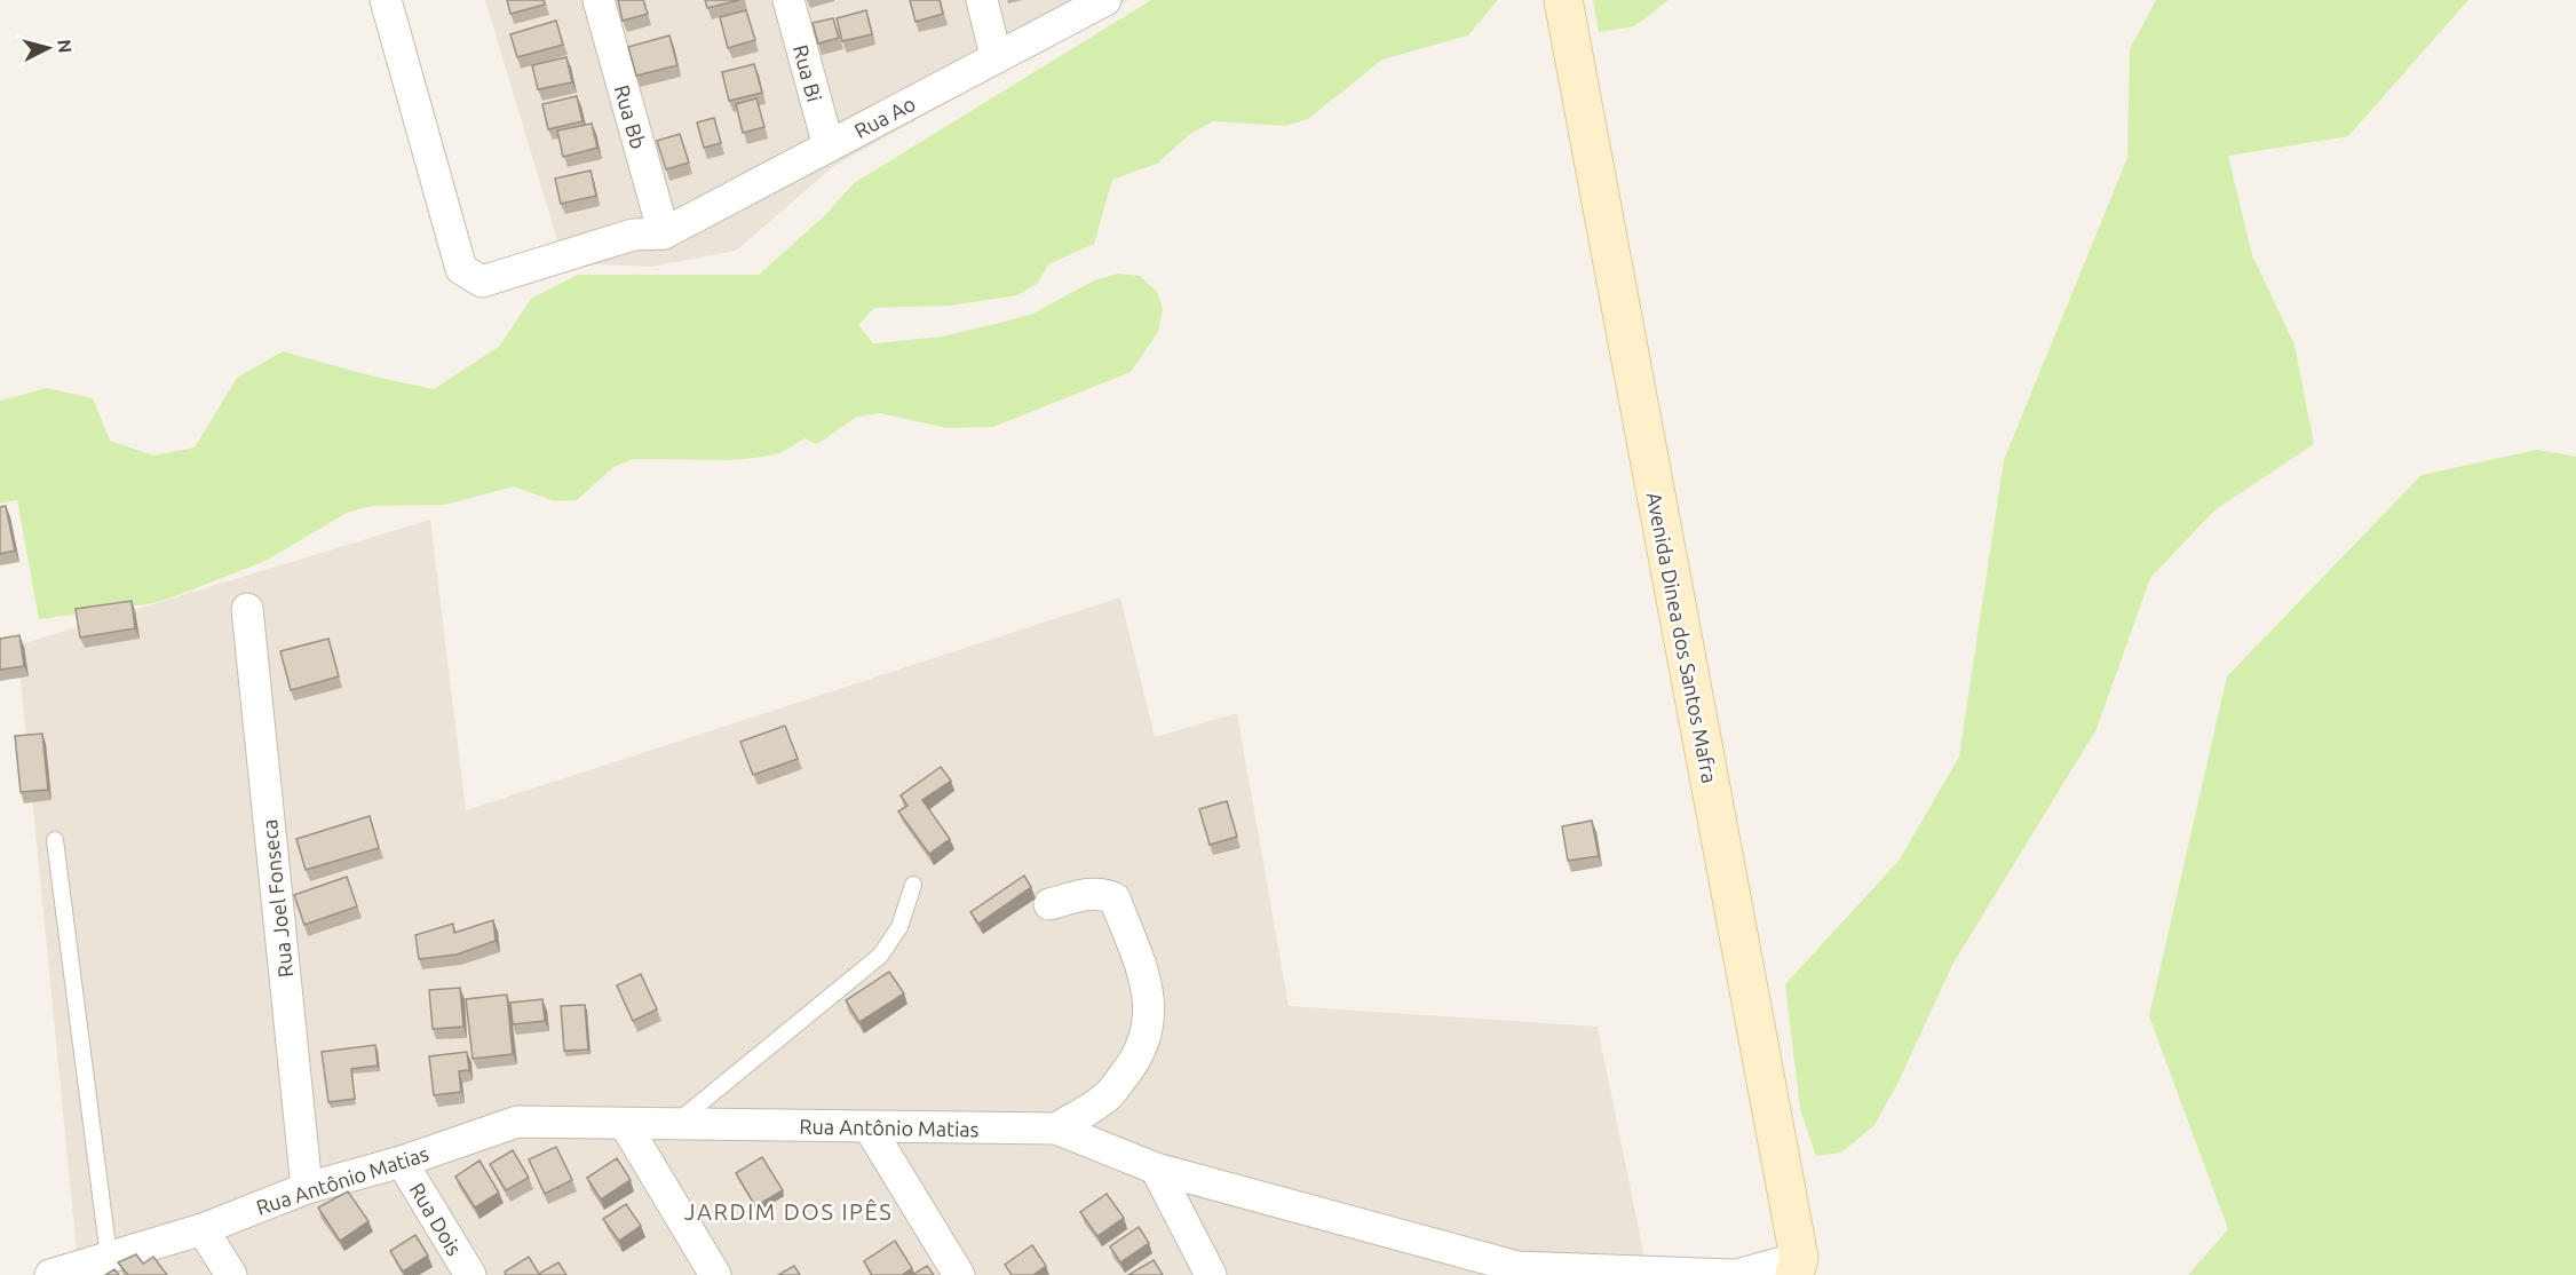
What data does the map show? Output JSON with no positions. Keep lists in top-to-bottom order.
{
  "streets": {
    "street": [
      "Rua Bi",
      "Rua Bb",
      "Rua Ao",
      "Avenida Dinea dos Santos Mafra",
      "Rua Joel Fonseca",
      "Rua Antônio Matias",
      "Rua Dois"
    ]
  },
  "crossings": [
    ["Rua Bi", "Rua Ao"],
    ["Rua Bb", "Rua Ao"],
    ["Rua Joel Fonseca", "Rua Antônio Matias"],
    ["Rua Antônio Matias", "Rua Dois"]
  ],
  "districts": ["JARDIM DOS IPÊS"],
  "north": "right"
}
